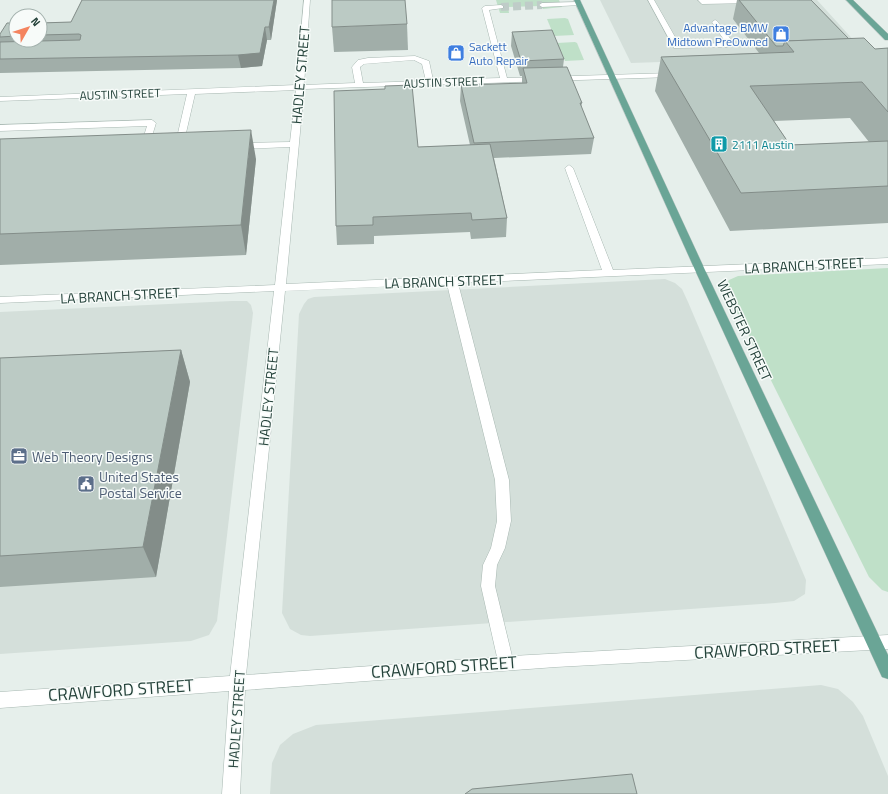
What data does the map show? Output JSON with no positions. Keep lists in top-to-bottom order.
{
  "streets": {
    "main road": ["WEBSTER STREET"],
    "street": [
      "HADLEY STREET",
      "AUSTIN STREET",
      "LA BRANCH STREET",
      "CRAWFORD STREET"
    ]
  },
  "crossings": [
    ["HADLEY STREET", "AUSTIN STREET"],
    ["HADLEY STREET", "LA BRANCH STREET"],
    ["HADLEY STREET", "CRAWFORD STREET"],
    ["AUSTIN STREET", "WEBSTER STREET"],
    ["LA BRANCH STREET", "WEBSTER STREET"],
    ["WEBSTER STREET", "CRAWFORD STREET"]
  ],
  "places": {
    "shop": ["Advantage BMW Midtown PreOwned", "Sackett Auto Repair"],
    "building": ["2111 Austin"],
    "office": ["Web Theory Designs"],
    "public building": ["United States Postal Service"]
  },
  "north": "top right"
}
